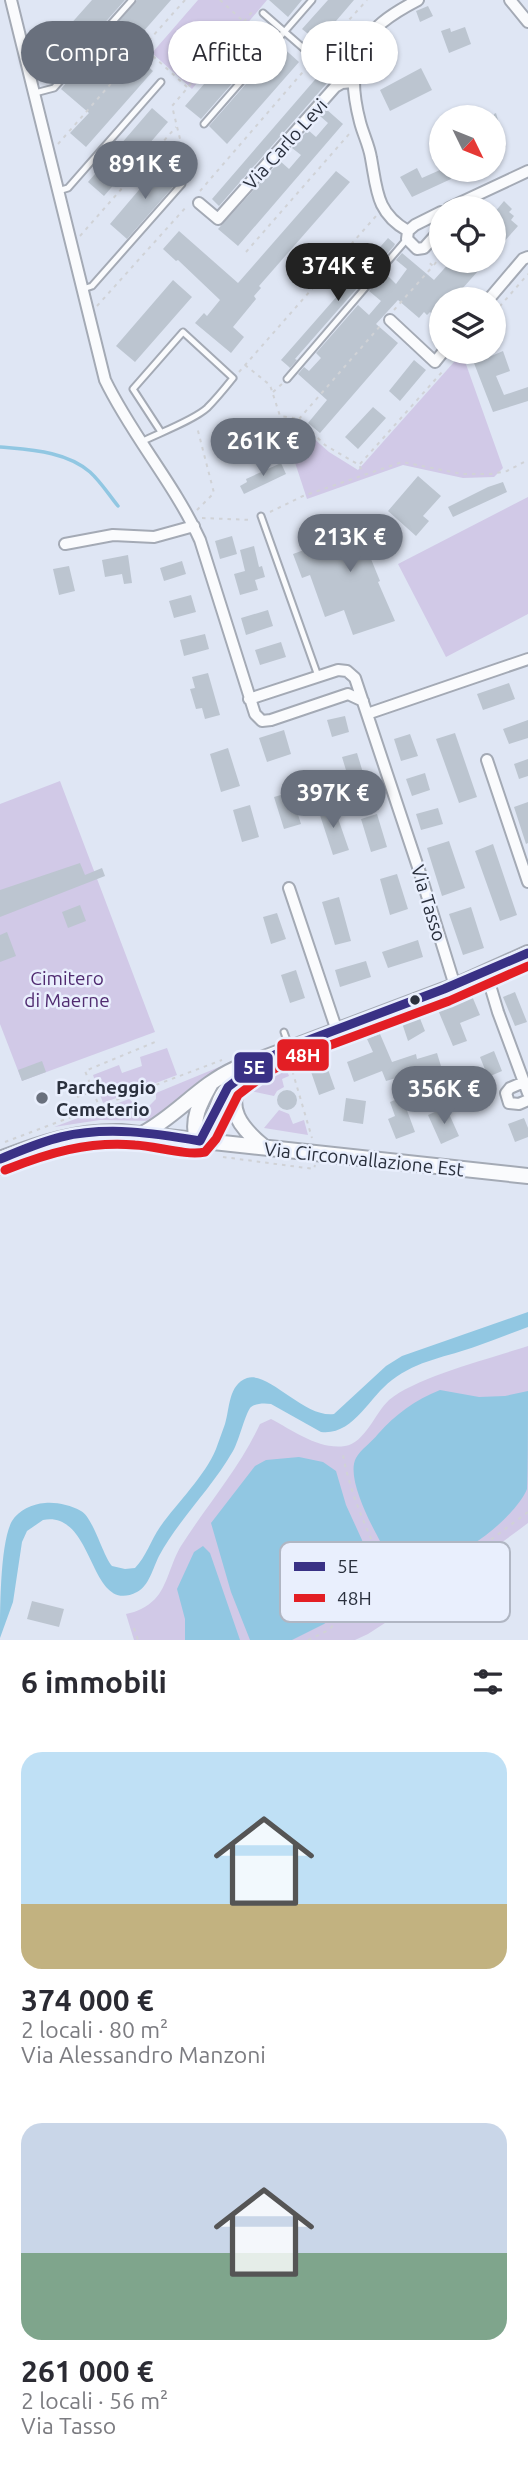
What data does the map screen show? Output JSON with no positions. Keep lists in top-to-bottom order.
{
  "streets": {
    "street": ["Via Carlo Levi", "Via Tasso", "Via Circonvallazione Est"]
  },
  "parks": ["Cimitero di Maerne"],
  "places": ["Parcheggio Cemeterio"],
  "lines": ["transit line 5E", "transit line 48H"],
  "legend": ["5E", "48H"],
  "north": "bottom right",
  "page": {
    "chip": ["Compra", "Affitta", "Filtri"],
    "price": [
      "891K €",
      "374K €",
      "261K €",
      "213K €",
      "397K €",
      "356K €"
    ],
    "heading": "6 immobili",
    "list": [
      {
        "name": "374 000 €",
        "note": "2 locali · 80 m² · Via Alessandro Manzoni"
      },
      {
        "name": "261 000 €",
        "note": "2 locali · 56 m² · Via Tasso"
      }
    ]
  }
}
